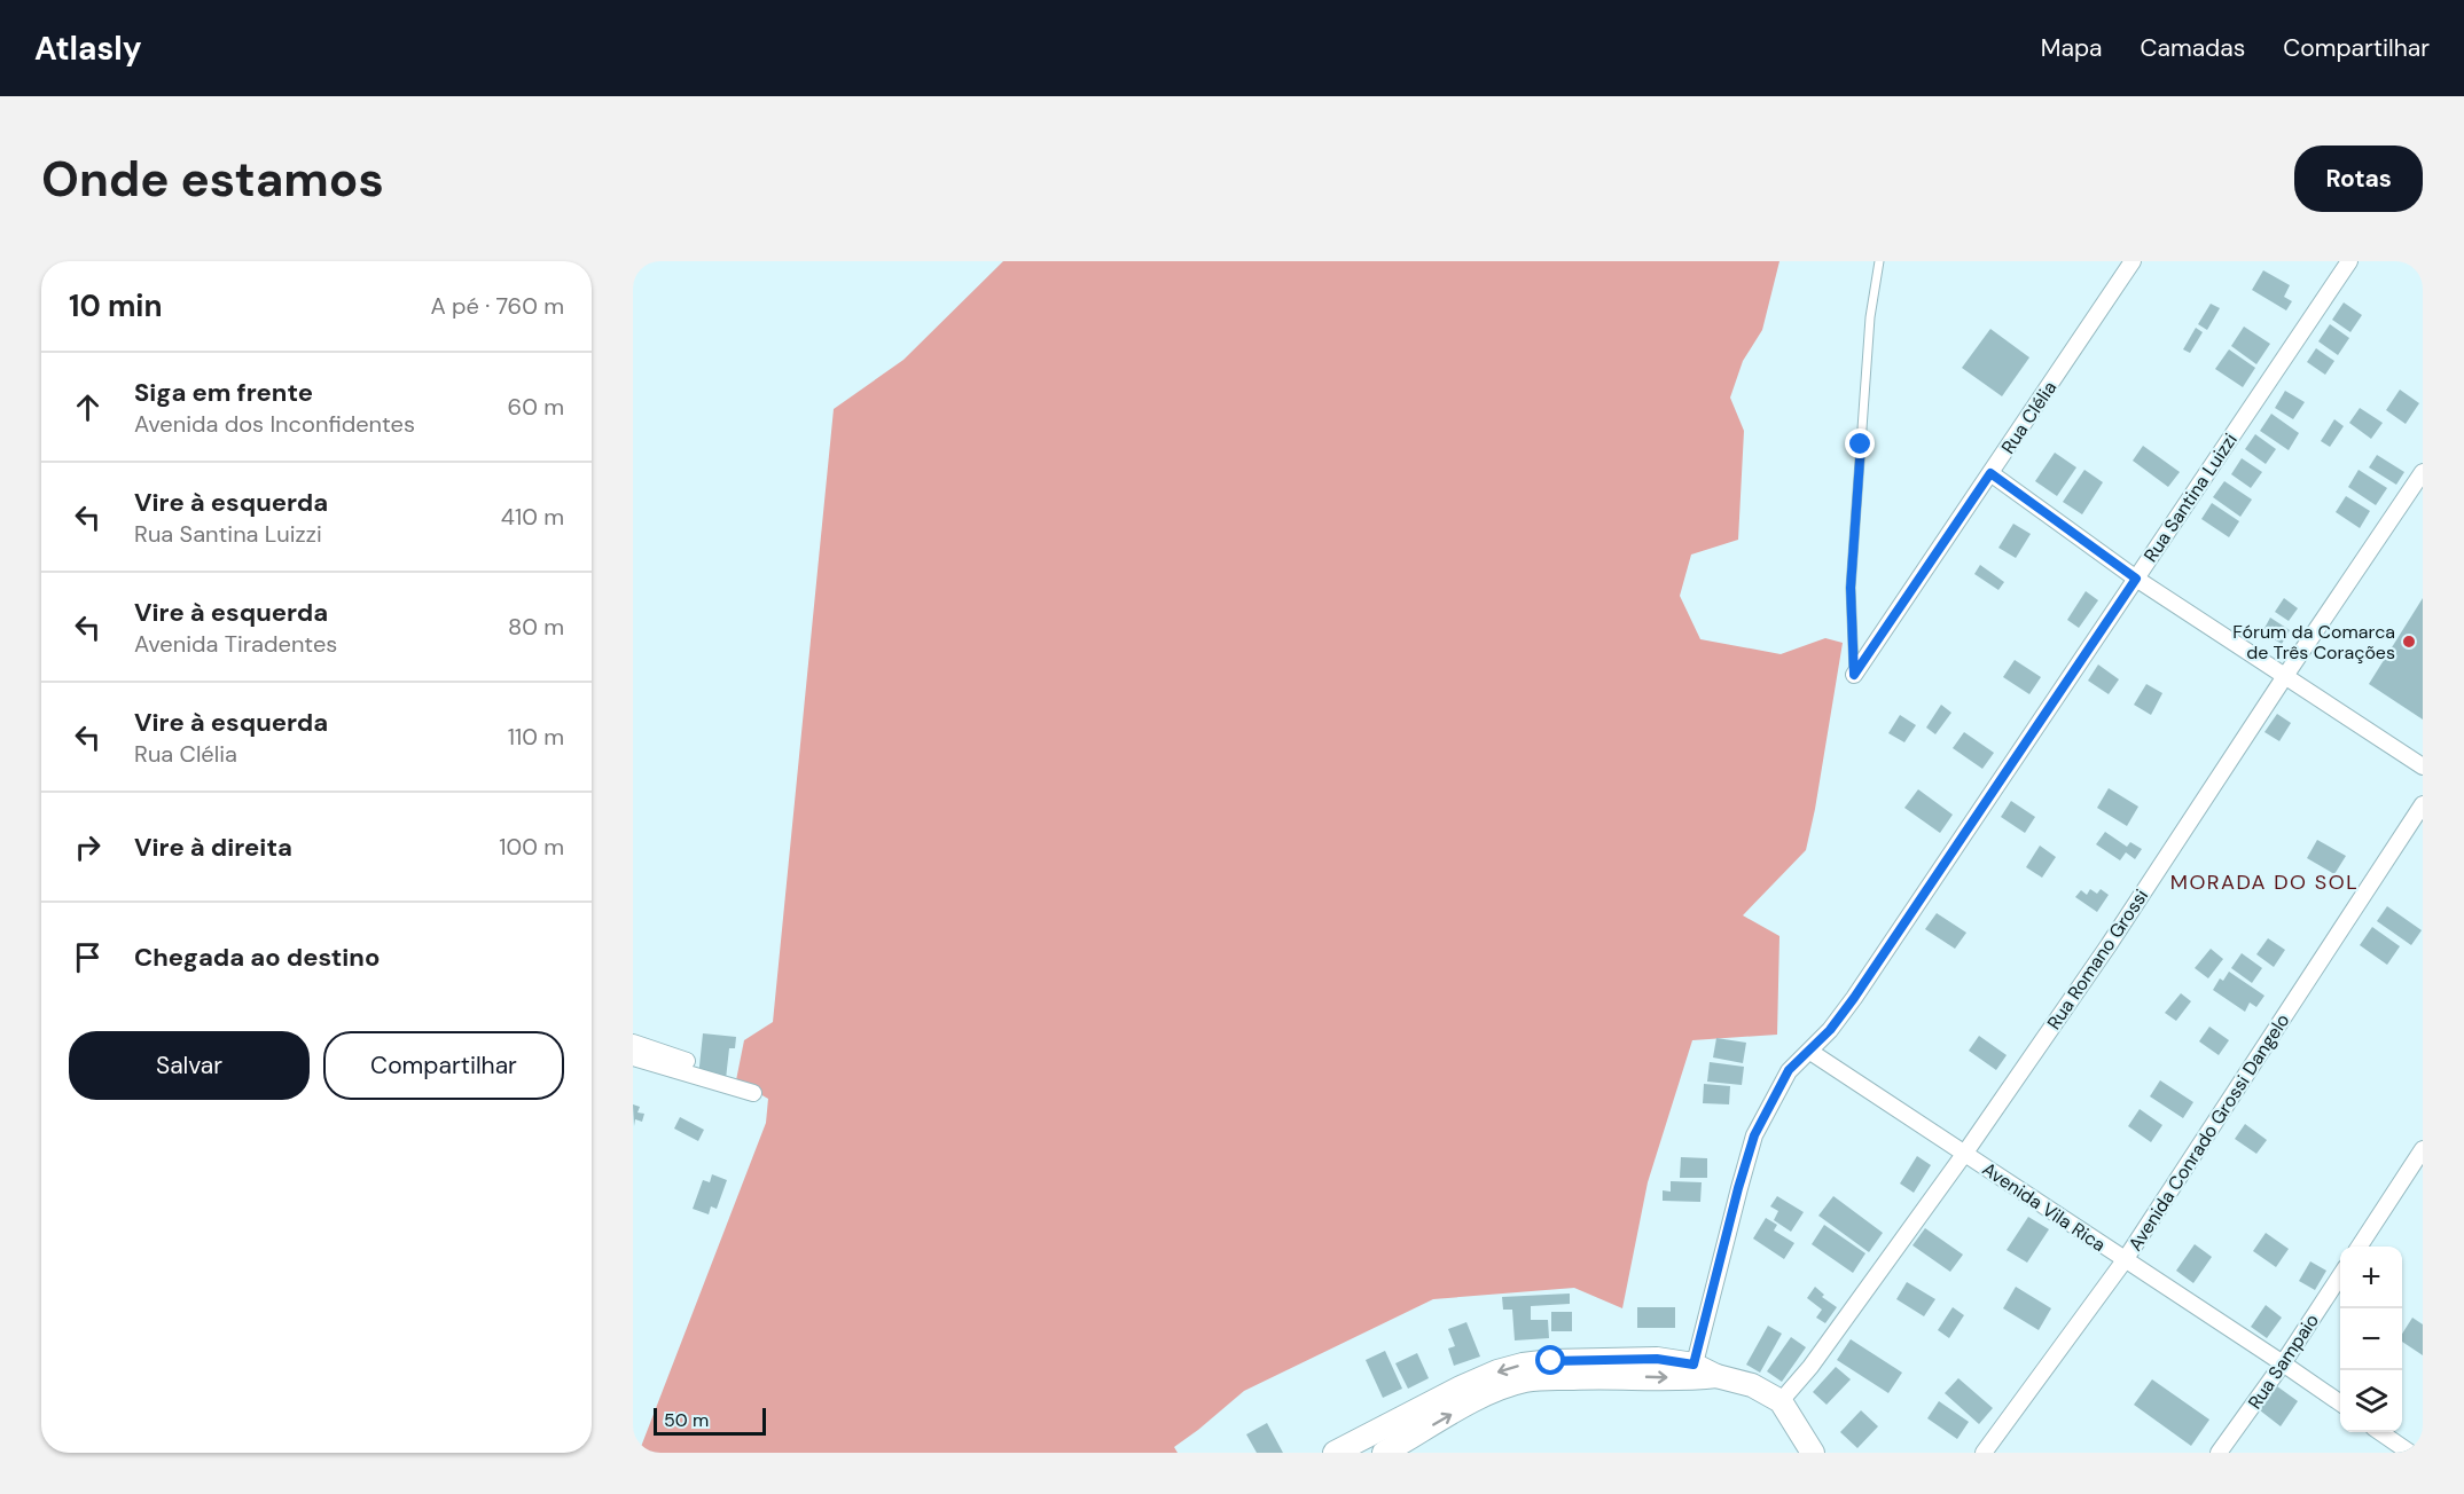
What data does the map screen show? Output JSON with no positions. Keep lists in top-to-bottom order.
{
  "streets": {
    "street": [
      "Rua Clélia",
      "Rua Santina Luizzi",
      "Rua Romano Grossi",
      "Avenida Conrado Grossi Dangelo",
      "Avenida Vila Rica",
      "Rua Sampaio"
    ]
  },
  "crossings": [
    ["Rua Santina Luizzi", "Avenida Vila Rica"],
    ["Rua Romano Grossi", "Avenida Vila Rica"],
    ["Avenida Conrado Grossi Dangelo", "Avenida Vila Rica"],
    ["Avenida Vila Rica", "Rua Sampaio"]
  ],
  "districts": ["MORADA DO SOL"],
  "places": ["Fórum da Comarca de Três Corações"],
  "scale_bar": "50 m",
  "page": {
    "header": "Atlasly",
    "nav": ["Mapa", "Camadas", "Compartilhar"],
    "buttons": [
      "Rotas",
      ["Salvar", "Compartilhar"]
    ],
    "title": "Onde estamos",
    "heading": ["10 min", "A pé · 760 m"],
    "list": [
      ["Siga em frente", "Avenida dos Inconfidentes", "60 m"],
      ["Vire à esquerda", "Rua Santina Luizzi", "410 m"],
      ["Vire à esquerda", "Avenida Tiradentes", "80 m"],
      ["Vire à esquerda", "Rua Clélia", "110 m"],
      ["Vire à direita", "100 m"],
      "Chegada ao destino"
    ],
    "map_buttons": ["+", "−"],
    "scale": "50 m"
  }
}
